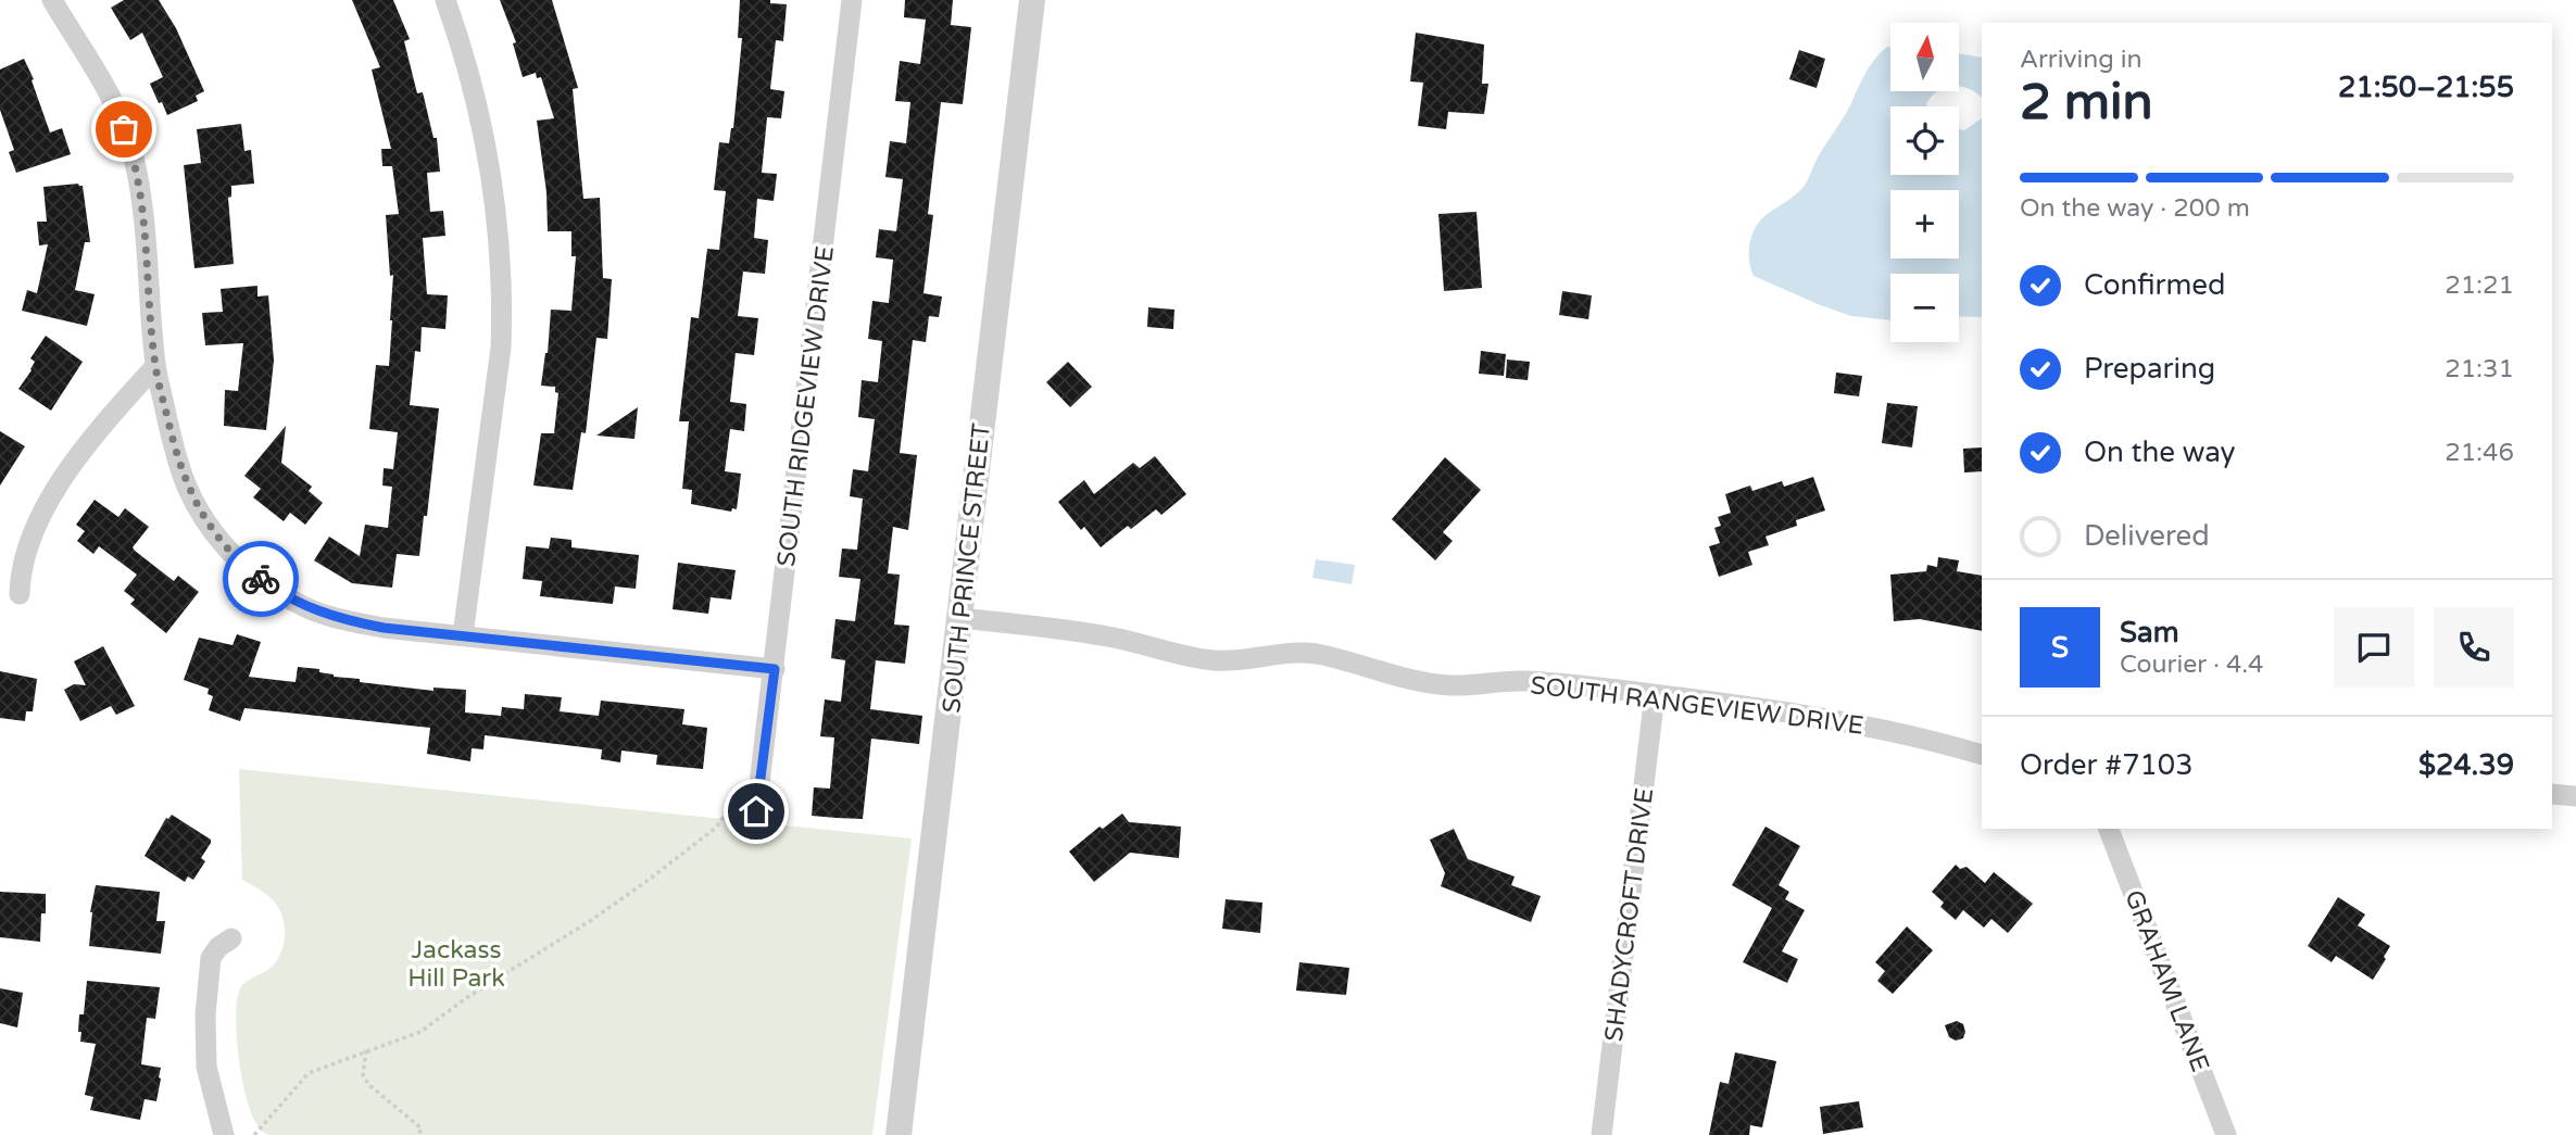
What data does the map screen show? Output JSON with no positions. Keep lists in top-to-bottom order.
{
  "streets": {
    "street": [
      "SOUTH RIDGEVIEW DRIVE",
      "SOUTH PRINCE STREET",
      "SOUTH RANGEVIEW DRIVE",
      "SHADYCROFT DRIVE",
      "GRAHAM LANE"
    ]
  },
  "crossings": [
    ["SOUTH PRINCE STREET", "SOUTH RANGEVIEW DRIVE"],
    ["SOUTH RANGEVIEW DRIVE", "SHADYCROFT DRIVE"]
  ],
  "parks": ["Jackass Hill Park"],
  "north": "top",
  "page": {
    "map_buttons": ["+", "−"],
    "heading": ["2 min", "Arriving in", "21:50–21:55"],
    "panel": [
      "Sam",
      "Courier · 4.4",
      "Order #7103",
      "$24.39"
    ],
    "bar": "On the way · 200 m",
    "list": [
      ["Confirmed", "21:21"],
      ["Preparing", "21:31"],
      ["On the way", "21:46"],
      "Delivered"
    ],
    "round": "S"
  }
}
